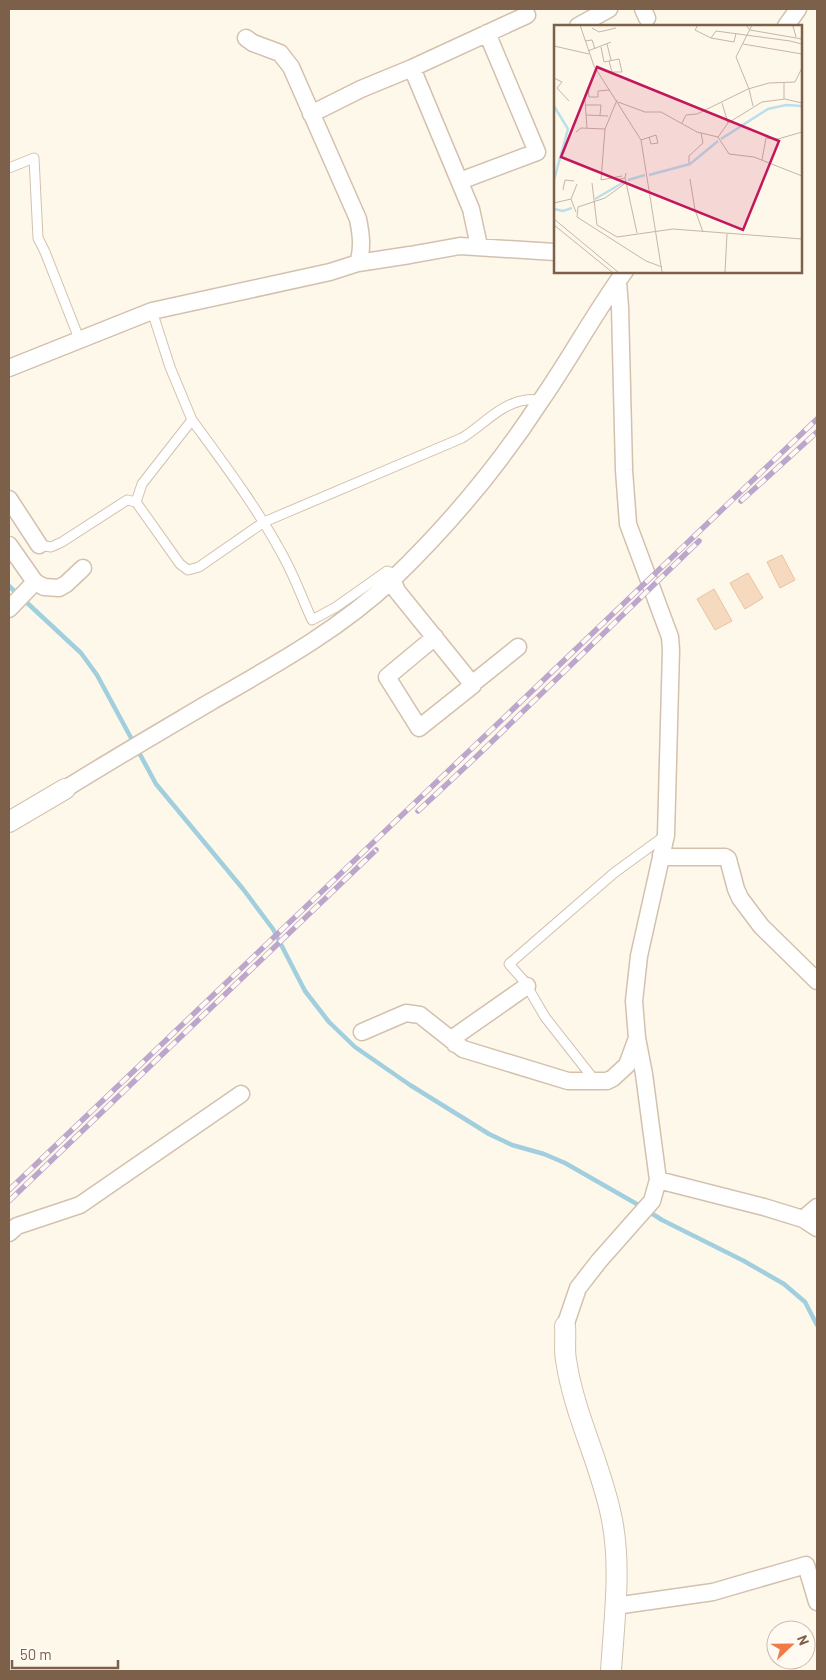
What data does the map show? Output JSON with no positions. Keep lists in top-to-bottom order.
{
  "scale_bar": "50 m",
  "north": "right"
}
